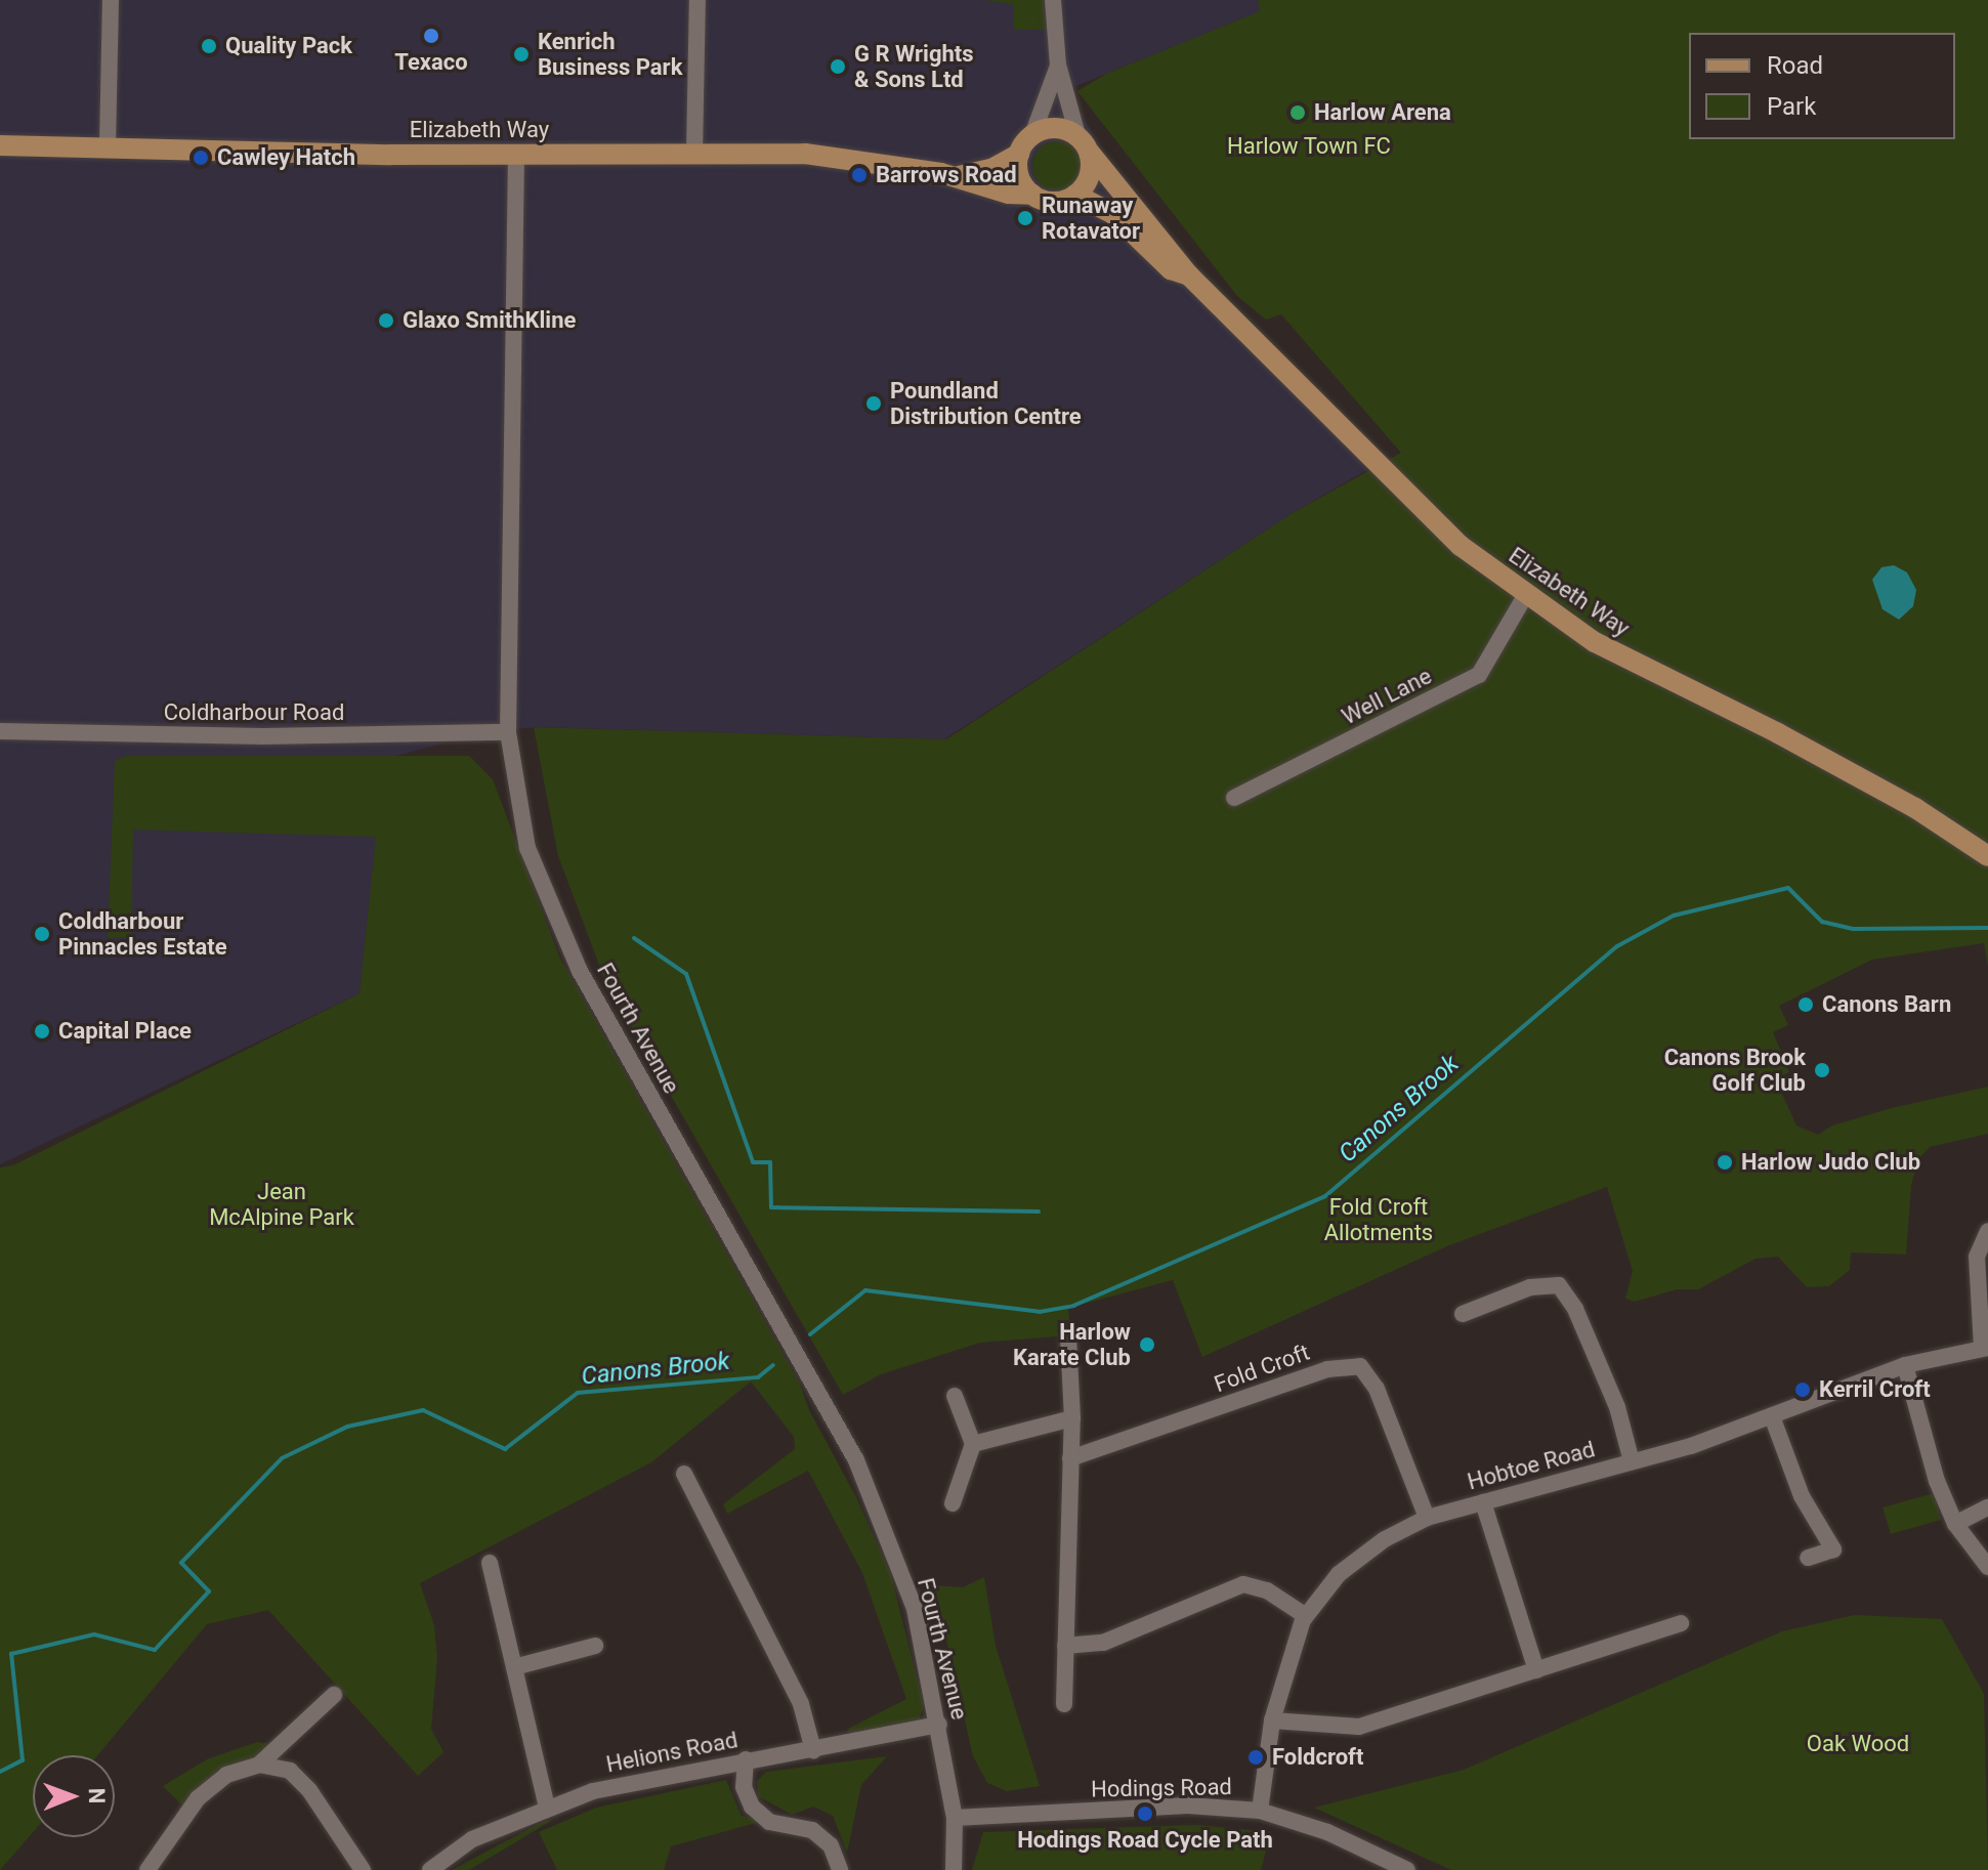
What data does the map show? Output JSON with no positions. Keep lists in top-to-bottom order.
{
  "streets": {
    "main road": ["Elizabeth Way"],
    "street": [
      "Well Lane",
      "Coldharbour Road",
      "Fourth Avenue",
      "Fold Croft",
      "Hobtoe Road",
      "Helions Road",
      "Hodings Road"
    ]
  },
  "crossings": [
    ["Elizabeth Way", "Well Lane"],
    ["Elizabeth Way", "Fourth Avenue"],
    ["Coldharbour Road", "Fourth Avenue"],
    ["Fourth Avenue", "Helions Road"],
    ["Fourth Avenue", "Hodings Road"],
    ["Fold Croft", "Hobtoe Road"],
    ["Hobtoe Road", "Hodings Road"]
  ],
  "water": ["Canons Brook"],
  "parks": [
    "Harlow Town FC",
    "Jean McAlpine Park",
    "Fold Croft Allotments",
    "Oak Wood"
  ],
  "places": [
    "Texaco",
    "Quality Pack",
    "Kenrich Business Park",
    "G R Wrights & Sons Ltd",
    "Harlow Arena",
    "Cawley Hatch",
    "Barrows Road",
    "Runaway Rotavator",
    "Glaxo SmithKline",
    "Poundland Distribution Centre",
    "Coldharbour Pinnacles Estate",
    "Canons Barn",
    "Capital Place",
    "Canons Brook Golf Club",
    "Harlow Judo Club",
    "Harlow Karate Club",
    "Kerril Croft",
    "Foldcroft",
    "Hodings Road Cycle Path"
  ],
  "legend": ["Road", "Park"],
  "north": "right"
}
